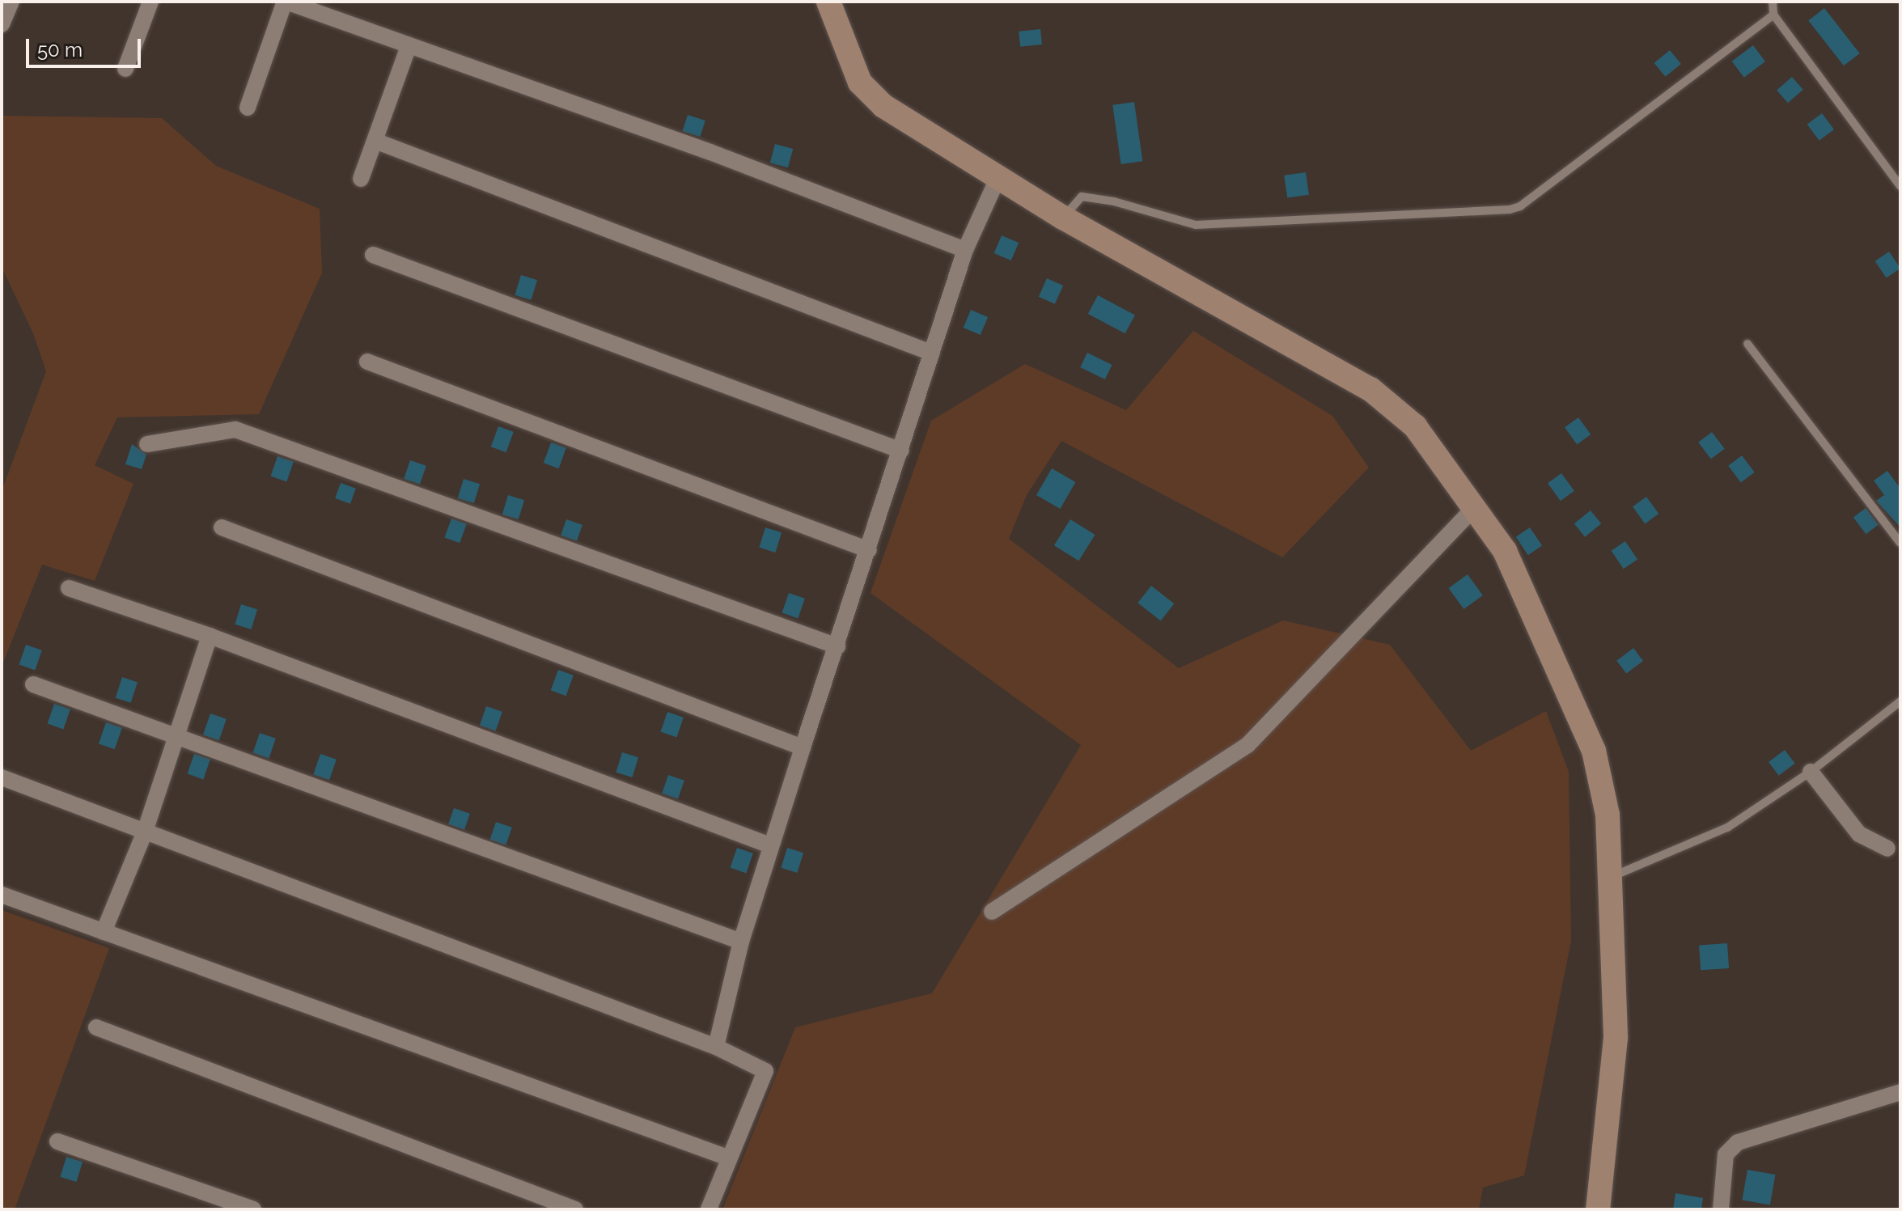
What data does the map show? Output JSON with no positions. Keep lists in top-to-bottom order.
{
  "scale_bar": "50 m"
}
